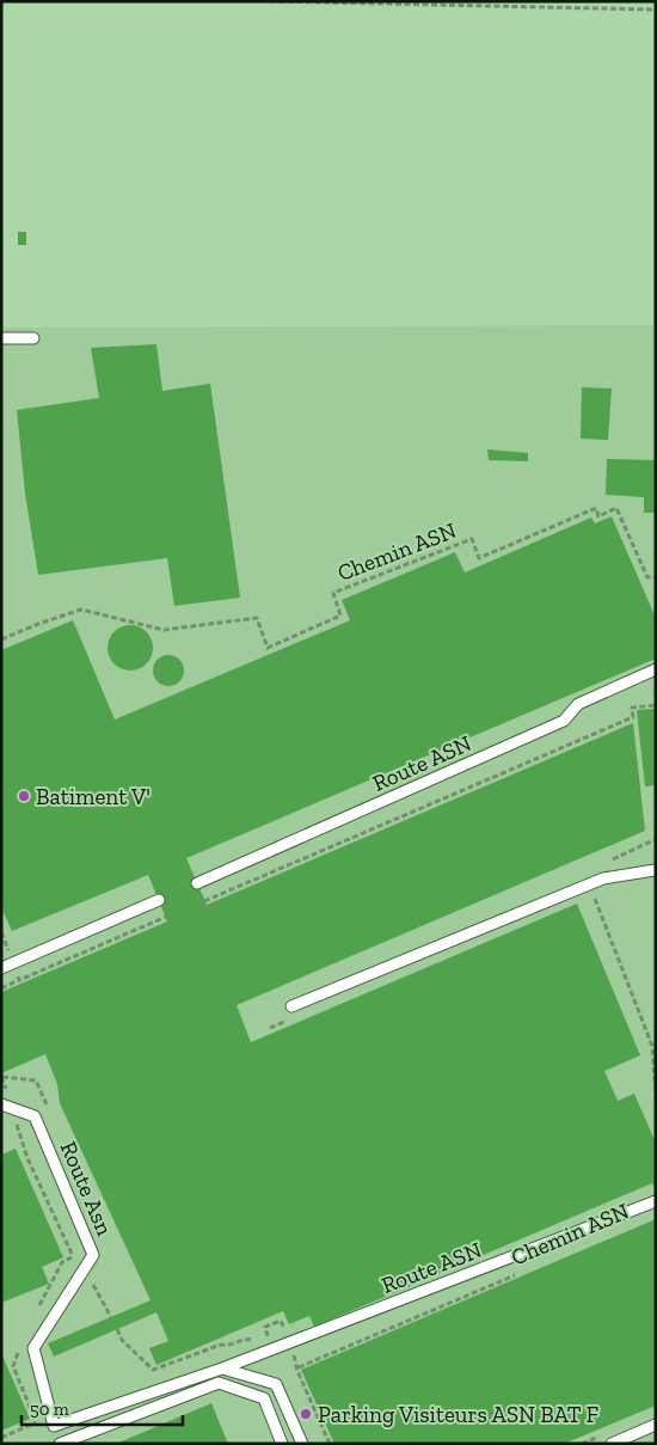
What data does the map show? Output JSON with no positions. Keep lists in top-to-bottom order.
{
  "streets": {
    "lane": ["Route ASN", "Route Asn"],
    "path": ["Chemin ASN"]
  },
  "crossings": [
    ["Route ASN", "Route Asn"]
  ],
  "places": ["Batiment V'", "Parking Visiteurs ASN BAT F"],
  "scale_bar": "50 m"
}
